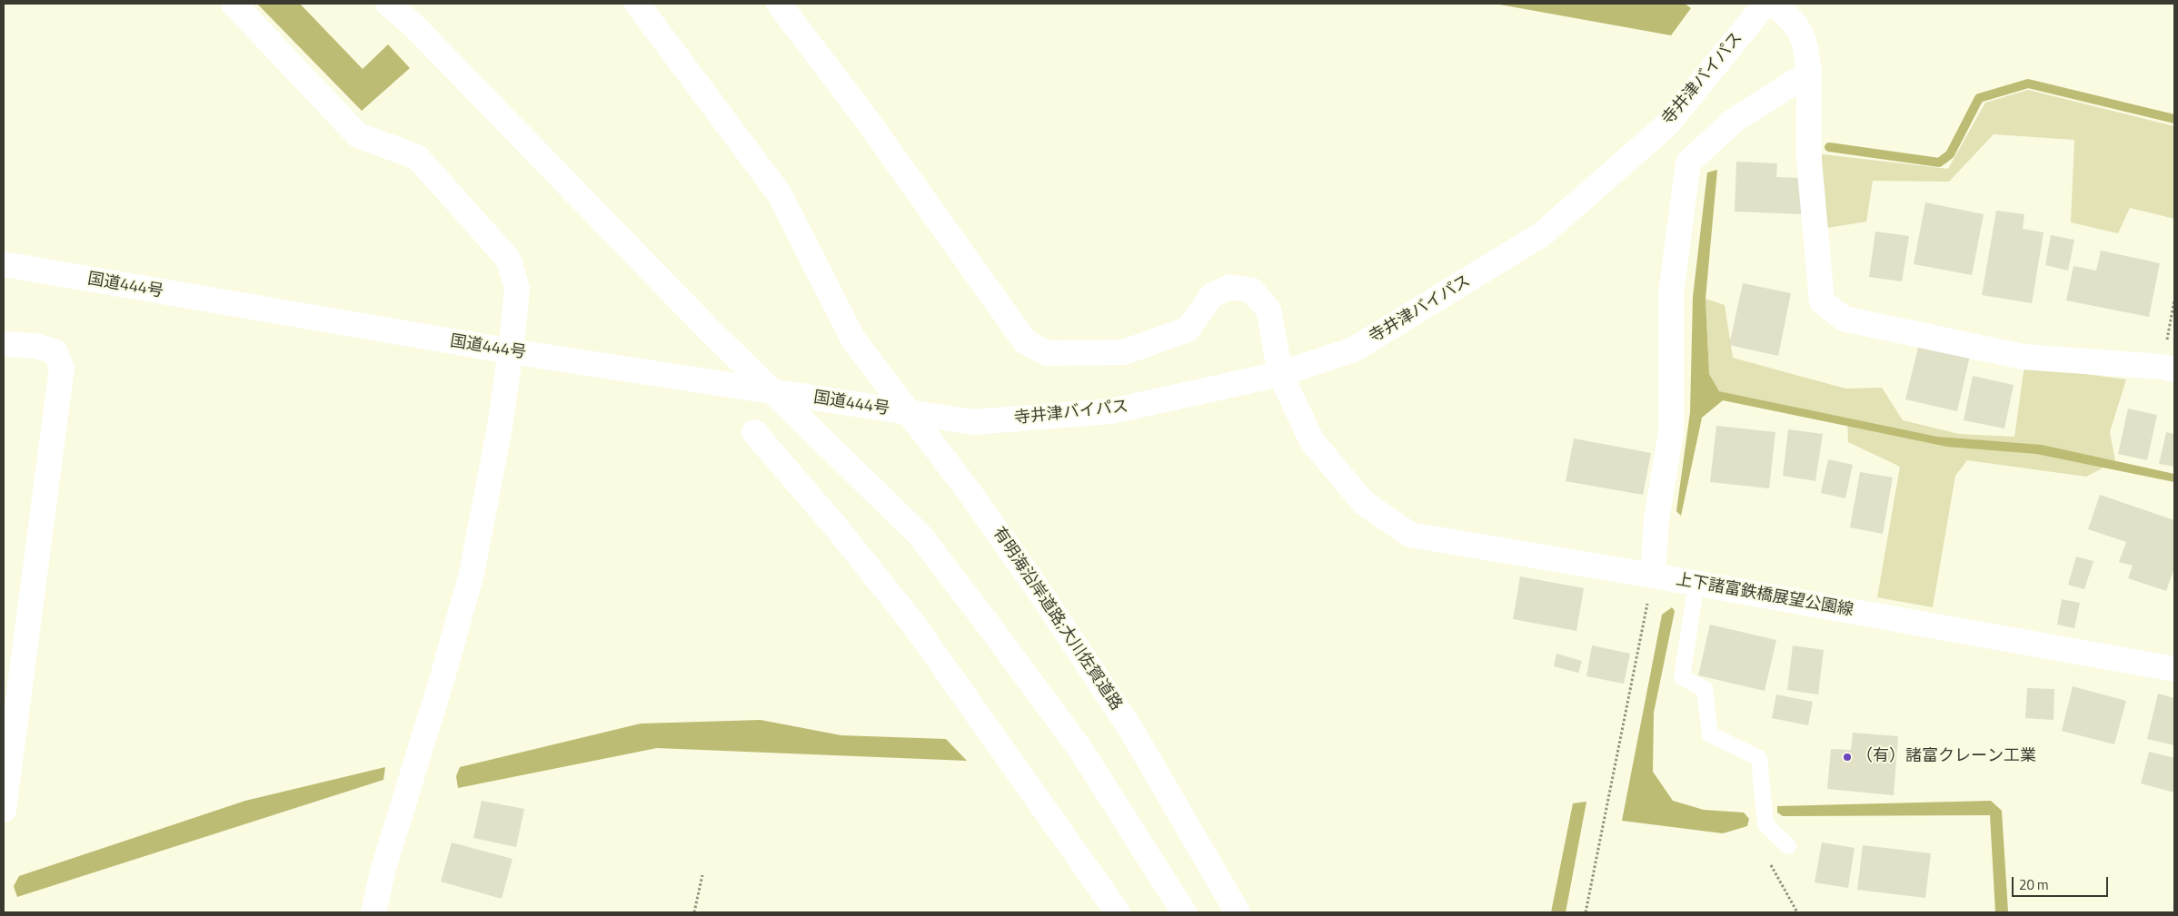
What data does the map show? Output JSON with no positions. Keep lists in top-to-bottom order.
{
  "streets": {
    "main road": [
      "寺井津バイパス",
      "国道444号",
      "上下諸富鉄橋展望公園線",
      "有明海沿岸道路;大川佐賀道路"
    ]
  },
  "crossings": [
    ["寺井津バイパス", "国道444号"],
    ["寺井津バイパス", "上下諸富鉄橋展望公園線"]
  ],
  "places": ["（有）諸富クレーン工業"],
  "scale_bar": "20 m"
}
